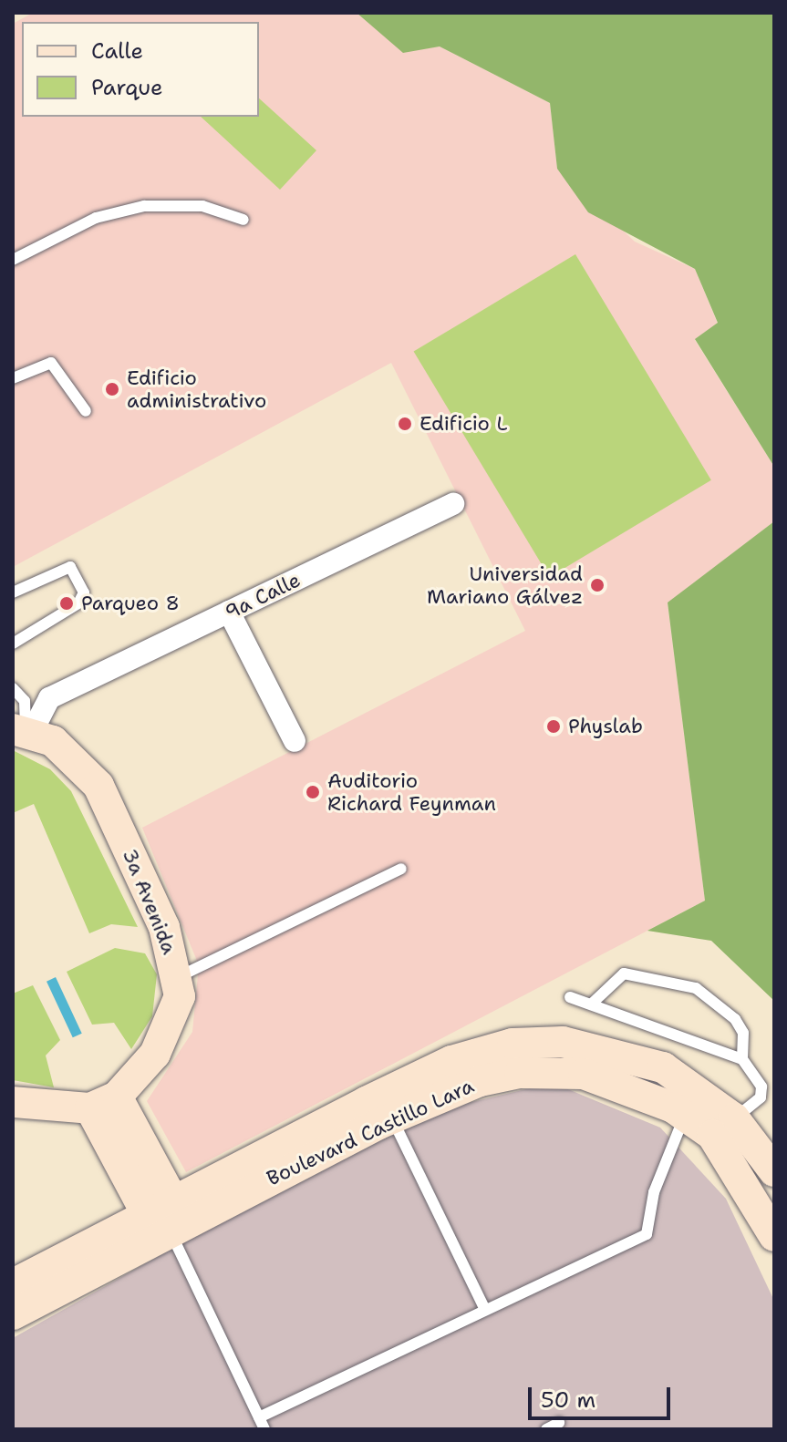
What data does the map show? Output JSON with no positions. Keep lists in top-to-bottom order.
{
  "streets": {
    "street": ["9a Calle", "3a Avenida", "Boulevard Castillo Lara"]
  },
  "crossings": [
    ["9a Calle", "3a Avenida"]
  ],
  "places": [
    "Edificio administrativo",
    "Edificio L",
    "Universidad Mariano Gálvez",
    "Parqueo 8",
    "Physlab",
    "Auditorio Richard Feynman"
  ],
  "legend": ["Calle", "Parque"],
  "scale_bar": "50 m"
}
